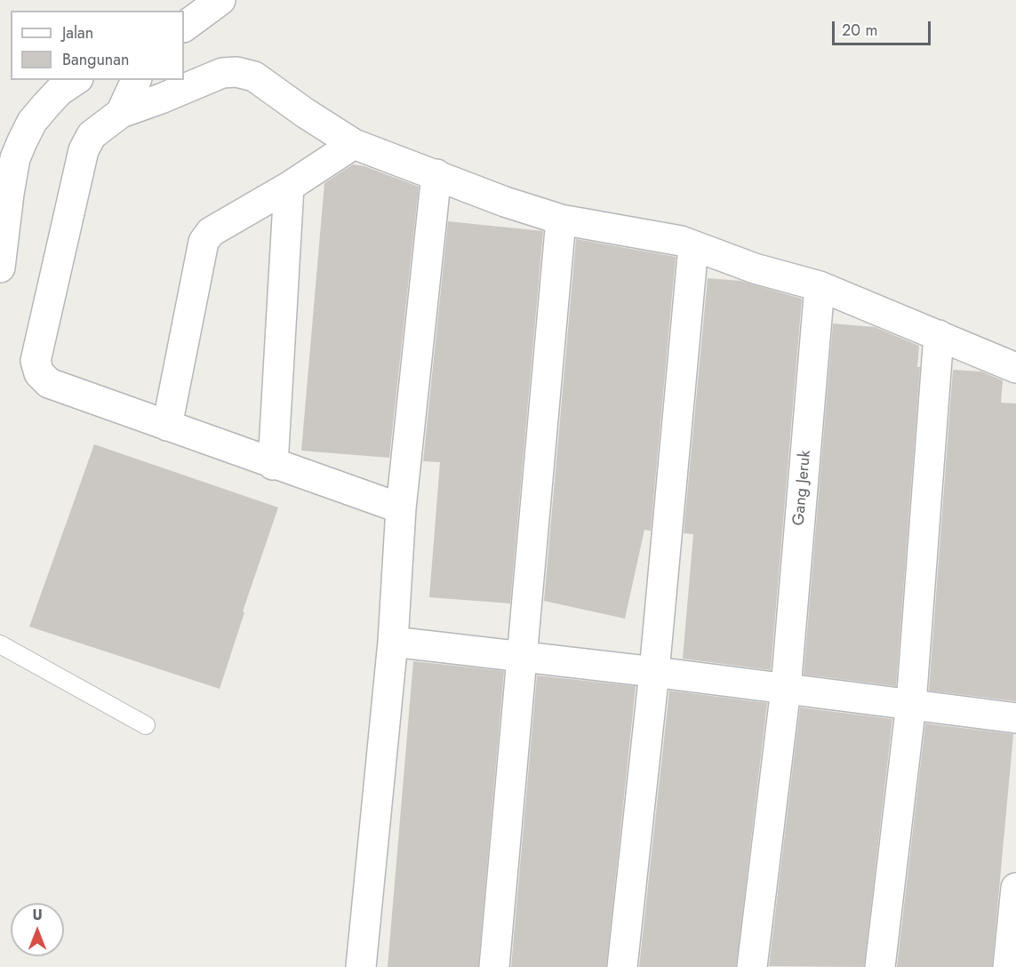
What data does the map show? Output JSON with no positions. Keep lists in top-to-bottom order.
{
  "streets": {
    "street": ["Gang Jeruk"]
  },
  "legend": ["Jalan", "Bangunan"],
  "scale_bar": "20 m",
  "north": "top"
}
